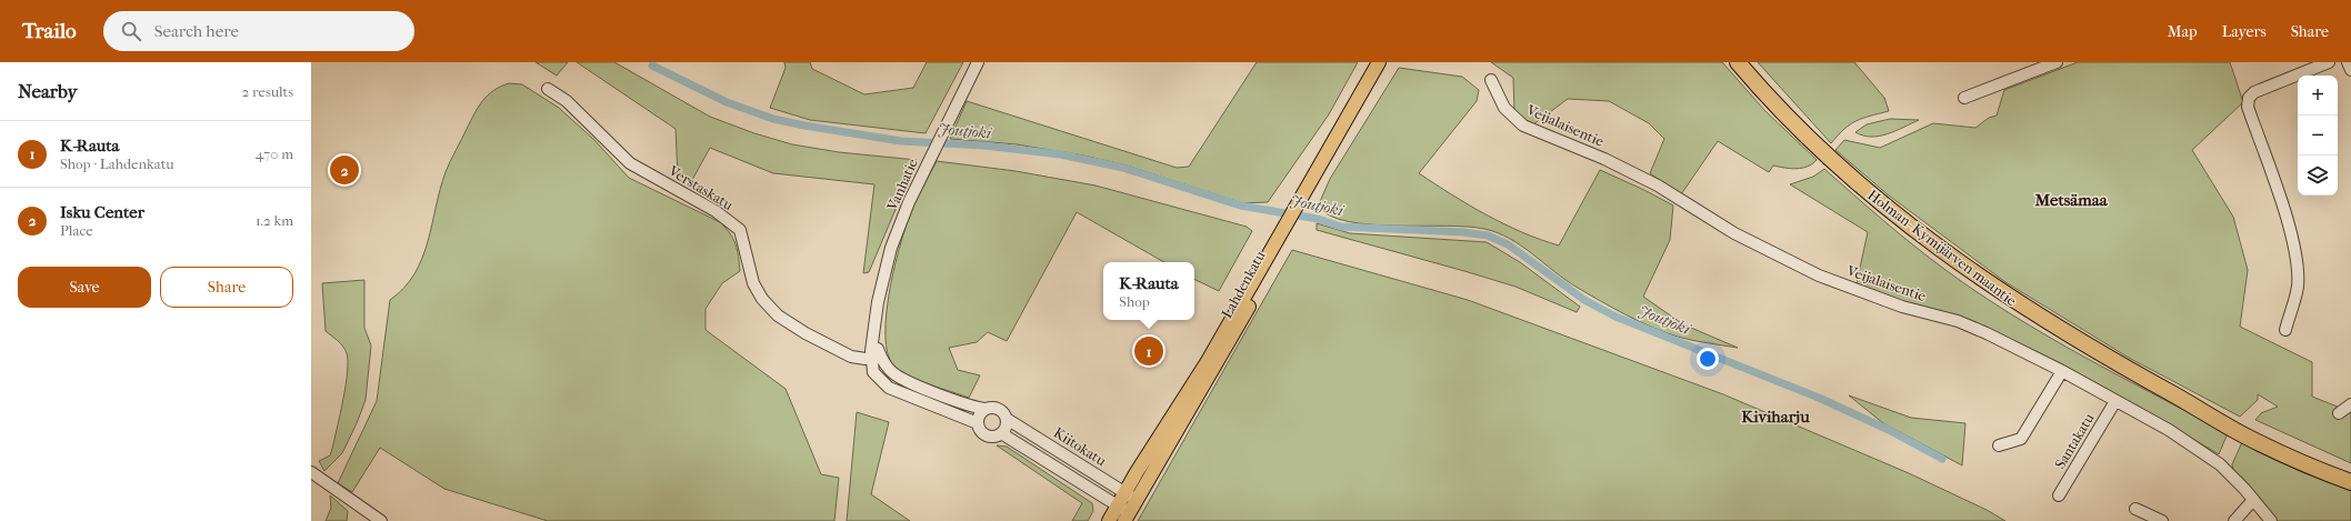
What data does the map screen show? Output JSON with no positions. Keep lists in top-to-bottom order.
{
  "streets": {
    "highway": ["Holman–Kymijärven maantie"],
    "main road": ["Lahdenkatu"],
    "street": [
      "Veijalaisentie",
      "Vanhatie",
      "Verstaskatu",
      "Santakatu",
      "Kiitokatu"
    ]
  },
  "crossings": [
    ["Veijalaisentie", "Santakatu"],
    ["Vanhatie", "Verstaskatu"],
    ["Lahdenkatu", "Kiitokatu"]
  ],
  "districts": ["Metsämaa", "Kiviharju"],
  "water": ["Joutjoki"],
  "page": {
    "header": "Trailo",
    "search": "Search here",
    "nav": ["Map", "Layers", "Share"],
    "heading": ["Nearby", "2 results"],
    "map_buttons": ["+", "−"],
    "list": [
      {
        "mark": "1",
        "name": "K-Rauta",
        "note": "Shop · Lahdenkatu",
        "value": "470 m"
      },
      {
        "mark": "2",
        "name": "Isku Center",
        "note": "Place",
        "value": "1.2 km"
      }
    ],
    "pins": ["2", "1"],
    "buttons": ["Save", "Share"],
    "popup": ["K-Rauta", "Shop"]
  }
}
